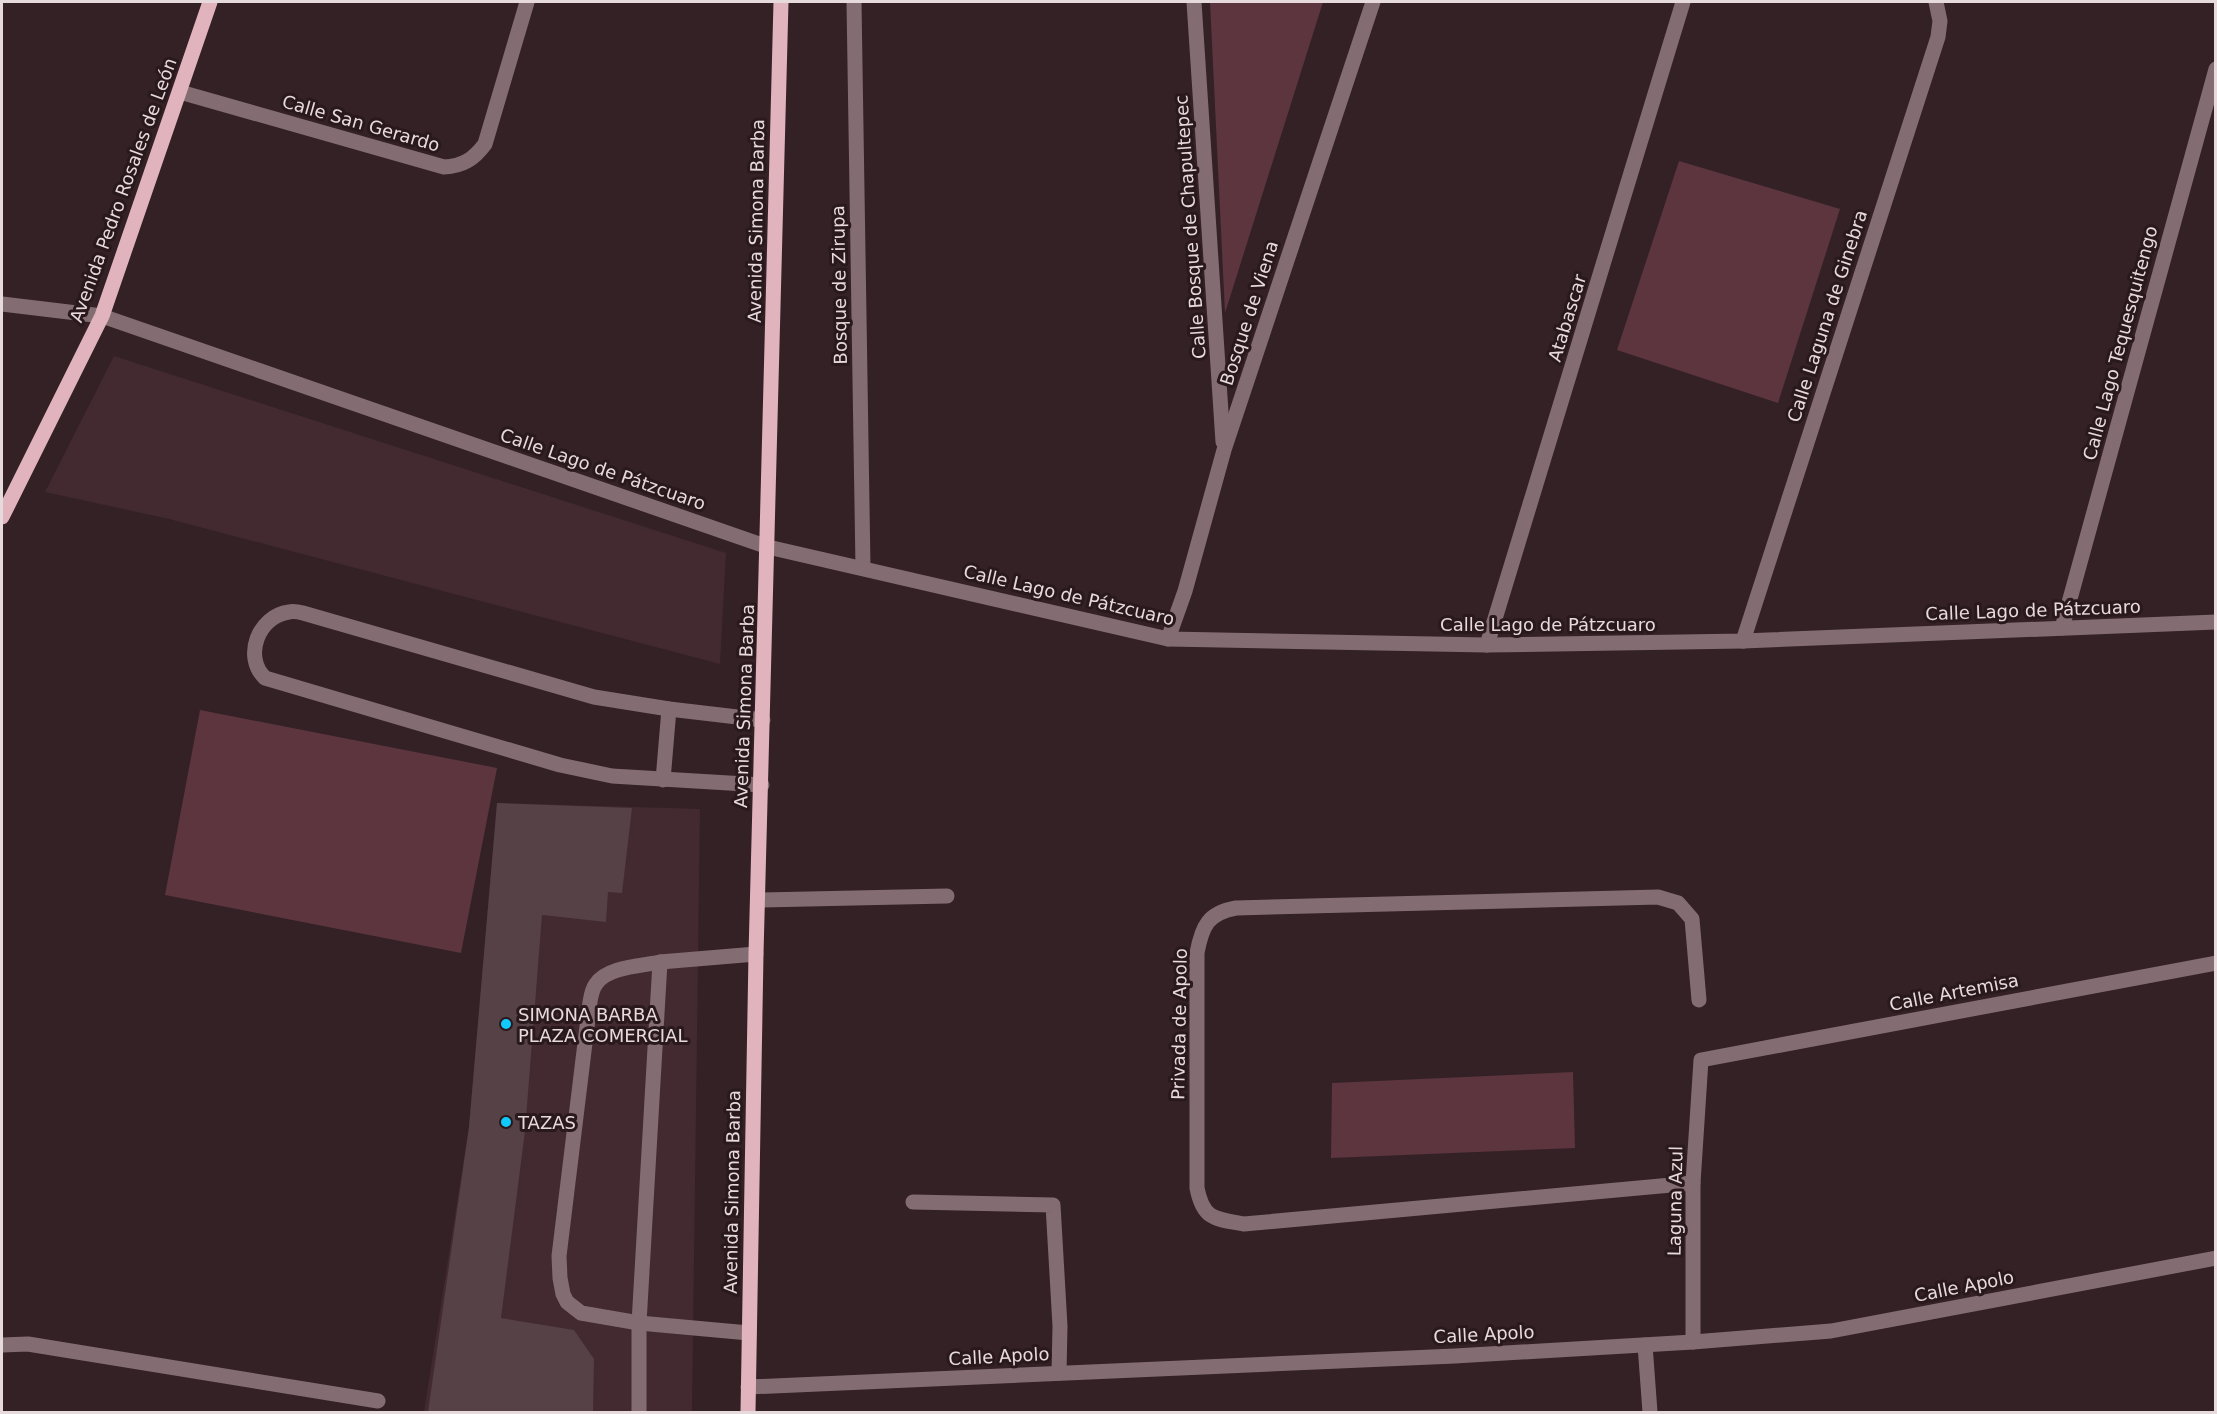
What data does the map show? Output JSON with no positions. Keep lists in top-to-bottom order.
{
  "streets": {
    "main road": ["Avenida Pedro Rosales de León", "Avenida Simona Barba"],
    "street": [
      "Calle San Gerardo",
      "Calle Bosque de Chapultepec",
      "Bosque de Zirupa",
      "Bosque de Viena",
      "Calle Laguna de Ginebra",
      "Atabascar",
      "Calle Lago Tequesquitengo",
      "Calle Lago de Pátzcuaro",
      "Calle Artemisa",
      "Privada de Apolo",
      "Laguna Azul",
      "Calle Apolo"
    ]
  },
  "crossings": [
    ["Calle San Gerardo", "Avenida Pedro Rosales de León"],
    ["Avenida Pedro Rosales de León", "Calle Lago de Pátzcuaro"],
    ["Avenida Simona Barba", "Calle Lago de Pátzcuaro"],
    ["Avenida Simona Barba", "Calle Apolo"],
    ["Calle Bosque de Chapultepec", "Bosque de Viena"],
    ["Bosque de Zirupa", "Calle Lago de Pátzcuaro"],
    ["Bosque de Viena", "Calle Lago de Pátzcuaro"],
    ["Calle Laguna de Ginebra", "Calle Lago de Pátzcuaro"],
    ["Atabascar", "Calle Lago de Pátzcuaro"],
    ["Calle Lago Tequesquitengo", "Calle Lago de Pátzcuaro"],
    ["Calle Artemisa", "Laguna Azul"],
    ["Privada de Apolo", "Laguna Azul"],
    ["Laguna Azul", "Calle Apolo"]
  ],
  "places": ["SIMONA BARBA PLAZA COMERCIAL", "TAZAS"]
}
